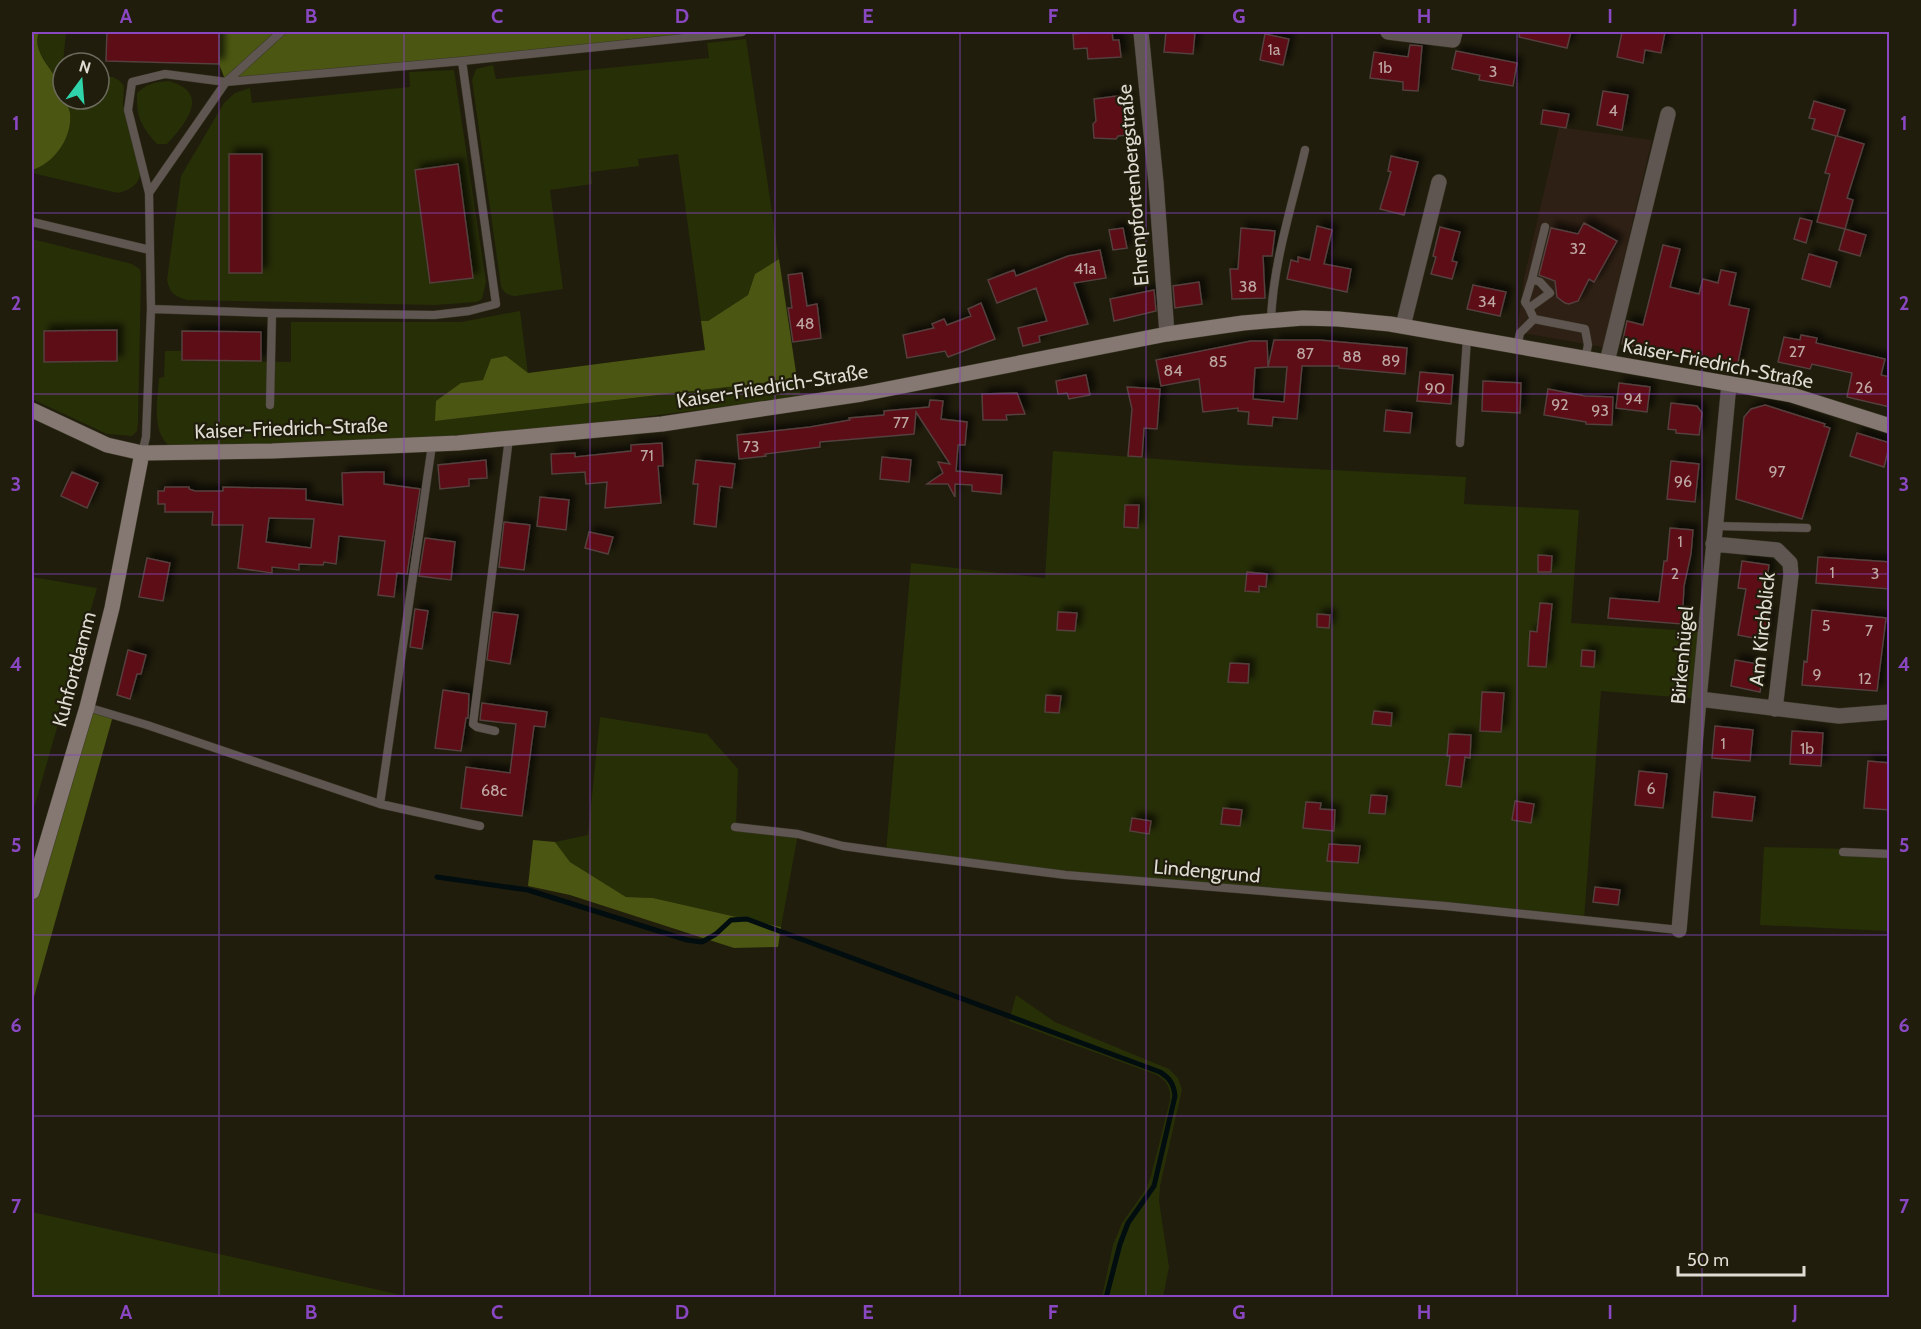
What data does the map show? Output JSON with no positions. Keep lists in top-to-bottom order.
{
  "streets": {
    "street": [
      "Ehrenpfortenbergstraße",
      "Kaiser-Friedrich-Straße",
      "Am Kirchblick",
      "Birkenhügel",
      "Kuhfortdamm"
    ],
    "lane": ["Lindengrund"]
  },
  "crossings": [
    ["Ehrenpfortenbergstraße", "Kaiser-Friedrich-Straße"],
    ["Kaiser-Friedrich-Straße", "Birkenhügel"],
    ["Kaiser-Friedrich-Straße", "Kuhfortdamm"],
    ["Am Kirchblick", "Birkenhügel"],
    ["Birkenhügel", "Lindengrund"]
  ],
  "house_numbers": [
    "1a",
    "1b",
    "3",
    "4",
    "32",
    "41a",
    "38",
    "34",
    "48",
    "27",
    "87",
    "88",
    "89",
    "85",
    "84",
    "26",
    "90",
    "94",
    "92",
    "93",
    "77",
    "73",
    "71",
    "97",
    "96",
    "1",
    "1",
    "2",
    "3",
    "5",
    "7",
    "9",
    "12",
    "1",
    "1b",
    "6",
    "68c"
  ],
  "scale_bar": "50 m",
  "north": "top",
  "grid": {
    "columns": [
      "A",
      "B",
      "C",
      "D",
      "E",
      "F",
      "G",
      "H",
      "I",
      "J"
    ],
    "rows": [
      "1",
      "2",
      "3",
      "4",
      "5",
      "6",
      "7"
    ]
  }
}
